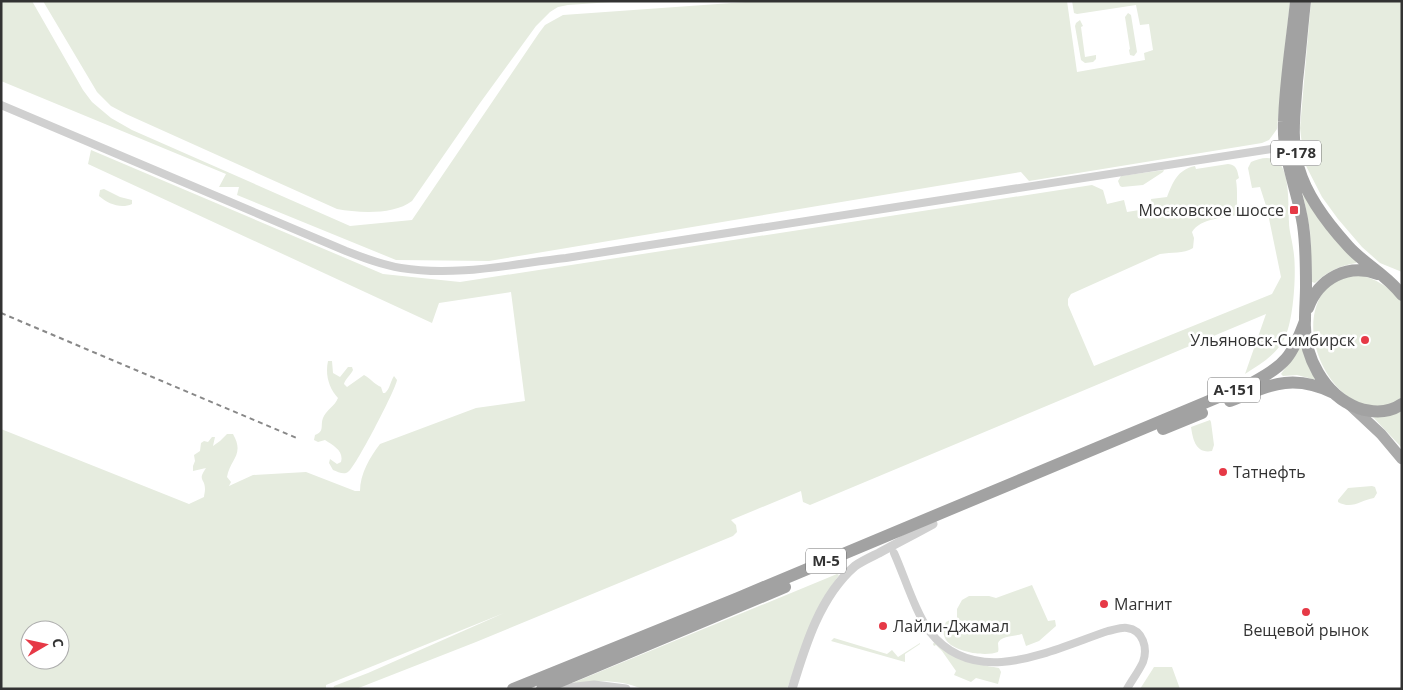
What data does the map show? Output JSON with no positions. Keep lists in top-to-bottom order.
{
  "streets": {
    "highway": ["Р-178", "А-151", "М-5"]
  },
  "crossings": [
    ["Р-178", "А-151"],
    ["А-151", "М-5"]
  ],
  "places": {
    "transit": ["Московское шоссе"],
    "other": [
      "Ульяновск-Симбирск",
      "Татнефть",
      "Магнит",
      "Вещевой рынок",
      "Лайли-Джамал"
    ]
  },
  "north": "right"
}
